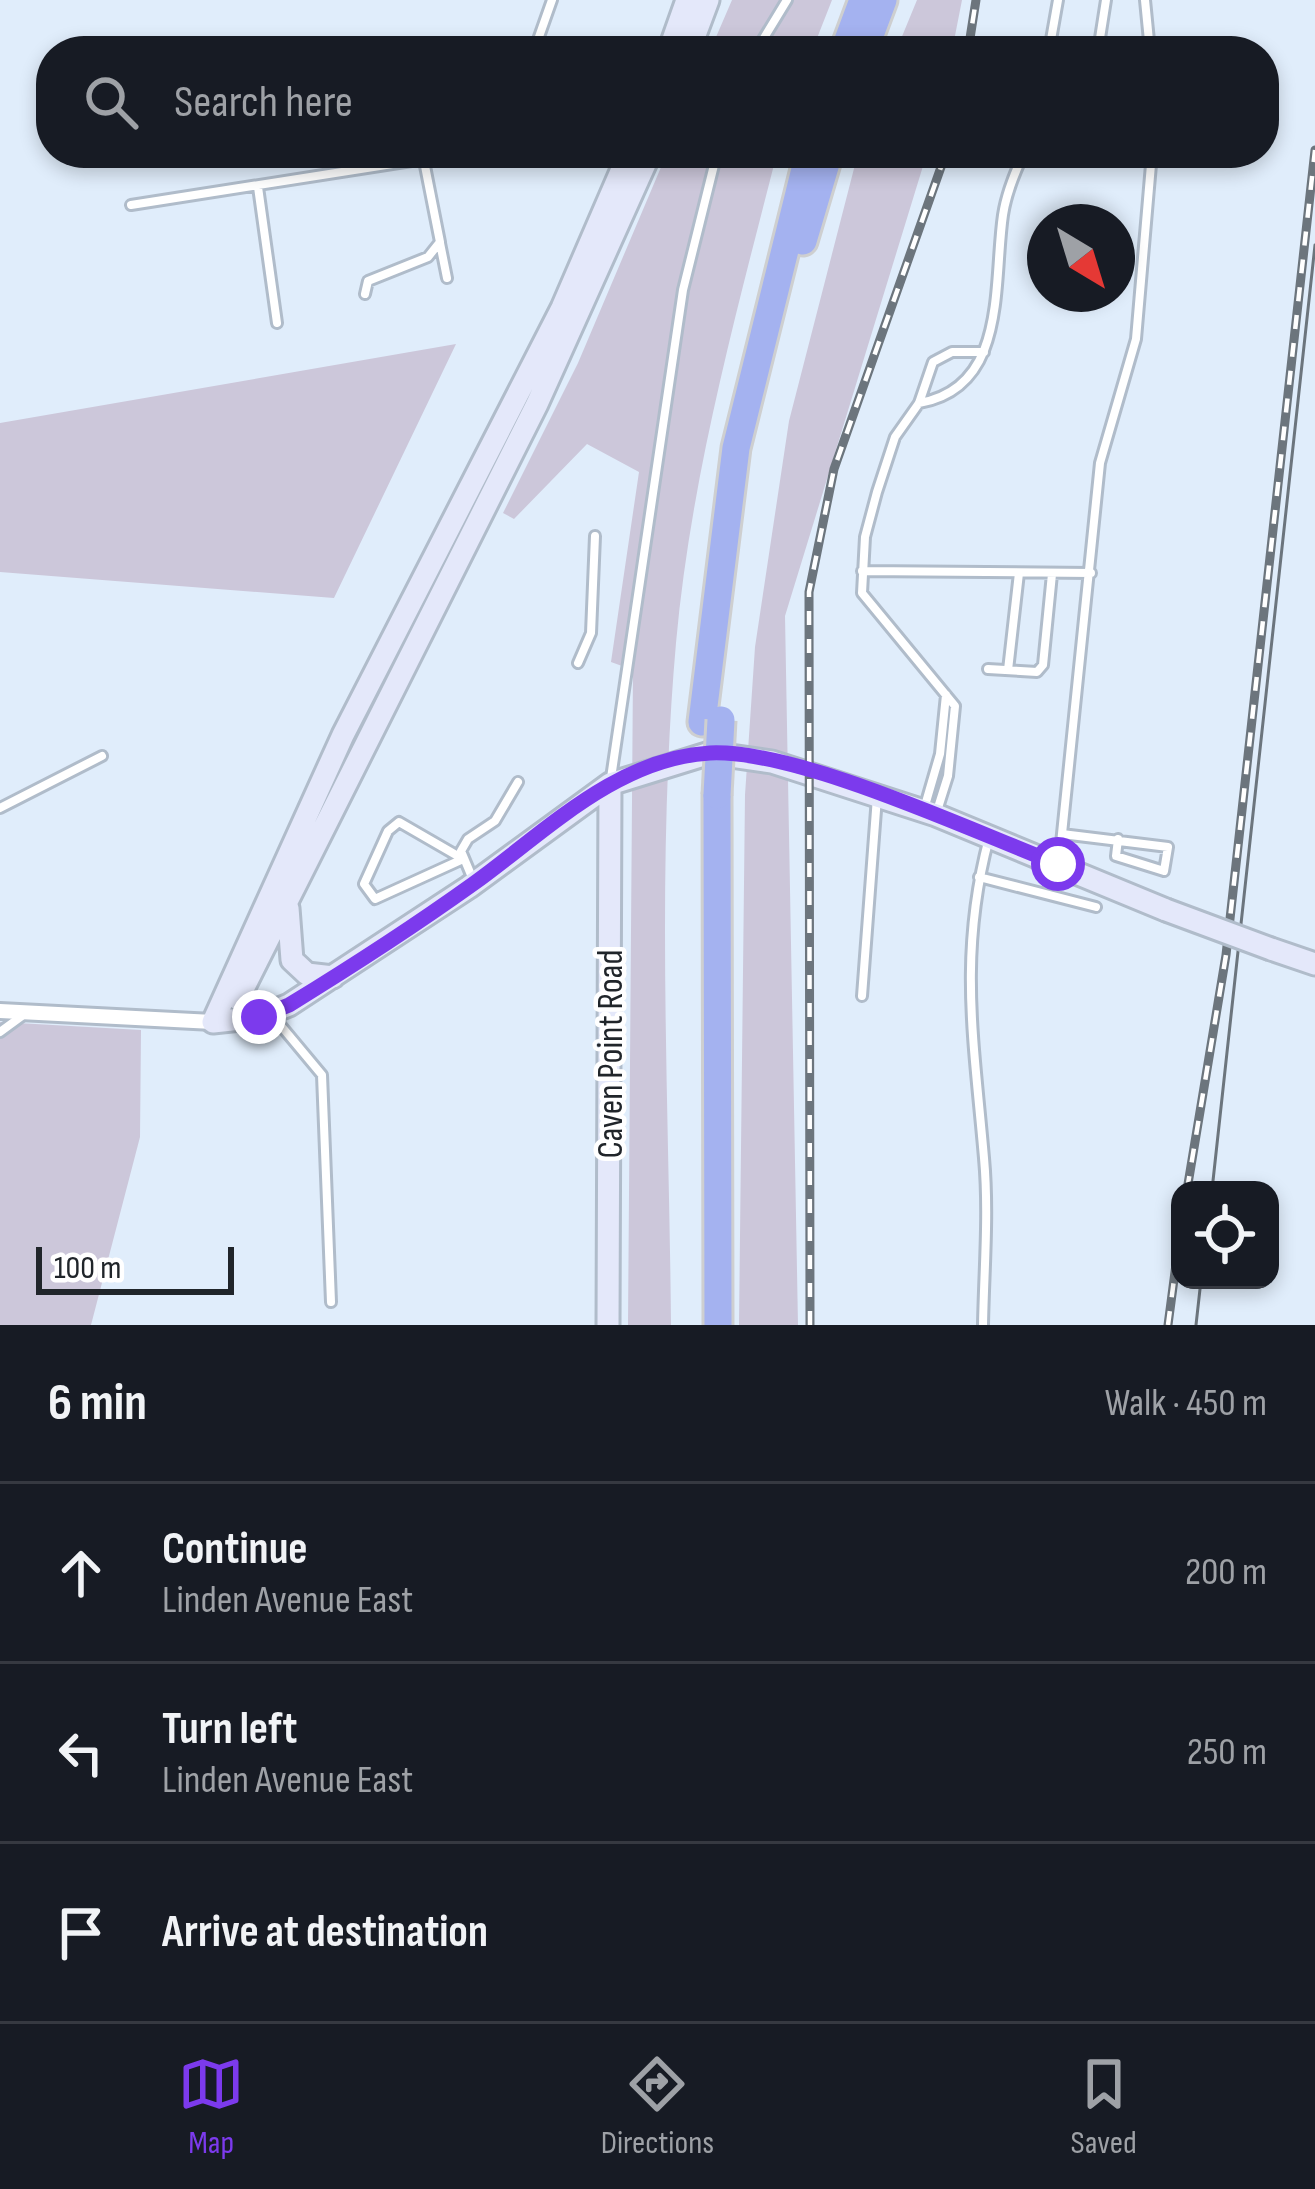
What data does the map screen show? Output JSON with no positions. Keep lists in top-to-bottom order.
{
  "streets": {
    "street": ["Caven Point Road"]
  },
  "scale_bar": "100 m",
  "north": "bottom right",
  "page": {
    "search": "Search here",
    "scale": "100 m",
    "heading": ["6 min", "Walk · 450 m"],
    "list": [
      ["Continue", "Linden Avenue East", "200 m"],
      ["Turn left", "Linden Avenue East", "250 m"],
      "Arrive at destination"
    ],
    "nav": ["Map", "Directions", "Saved"]
  }
}
